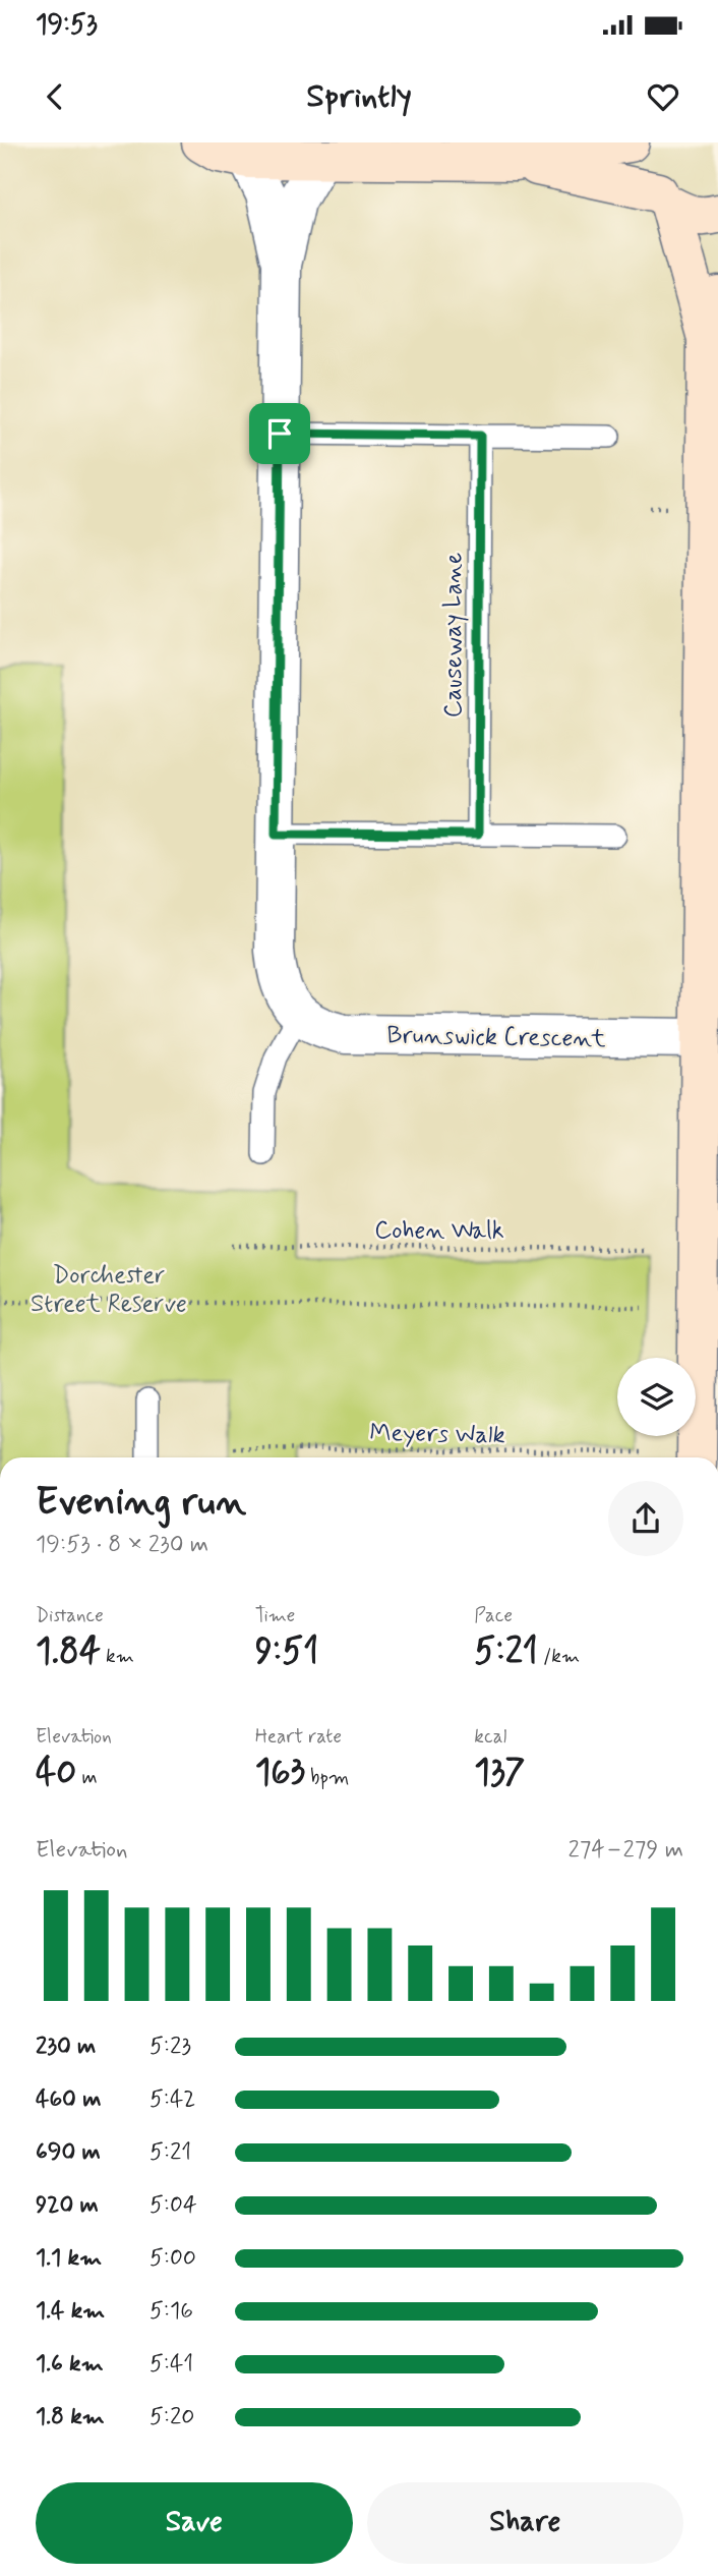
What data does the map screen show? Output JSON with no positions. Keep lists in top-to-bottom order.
{
  "streets": {
    "street": ["Brunswick Crescent"],
    "lane": ["Causeway Lane"],
    "path": ["Cohen Walk", "Meyers Walk"]
  },
  "parks": ["Dorchester Street Reserve"],
  "page": {
    "status": "19:53",
    "header": "Sprintly",
    "heading": ["Evening run", "19:53 · 8 × 230 m"],
    "stats": [
      ["Distance", "1.84 km"],
      ["Time", "9:51"],
      ["Pace", "5:21 /km"],
      ["Elevation", "40 m"],
      ["Heart rate", "163 bpm"],
      ["kcal", "137"]
    ],
    "chart": ["Elevation", "274–279 m"],
    "list": [
      {
        "name": "230 m",
        "note": "5:23"
      },
      {
        "name": "460 m",
        "note": "5:42"
      },
      {
        "name": "690 m",
        "note": "5:21"
      },
      {
        "name": "920 m",
        "note": "5:04"
      },
      {
        "name": "1.1 km",
        "note": "5:00"
      },
      {
        "name": "1.4 km",
        "note": "5:16"
      },
      {
        "name": "1.6 km",
        "note": "5:41"
      },
      {
        "name": "1.8 km",
        "note": "5:20"
      }
    ],
    "buttons": ["Save", "Share"]
  }
}
